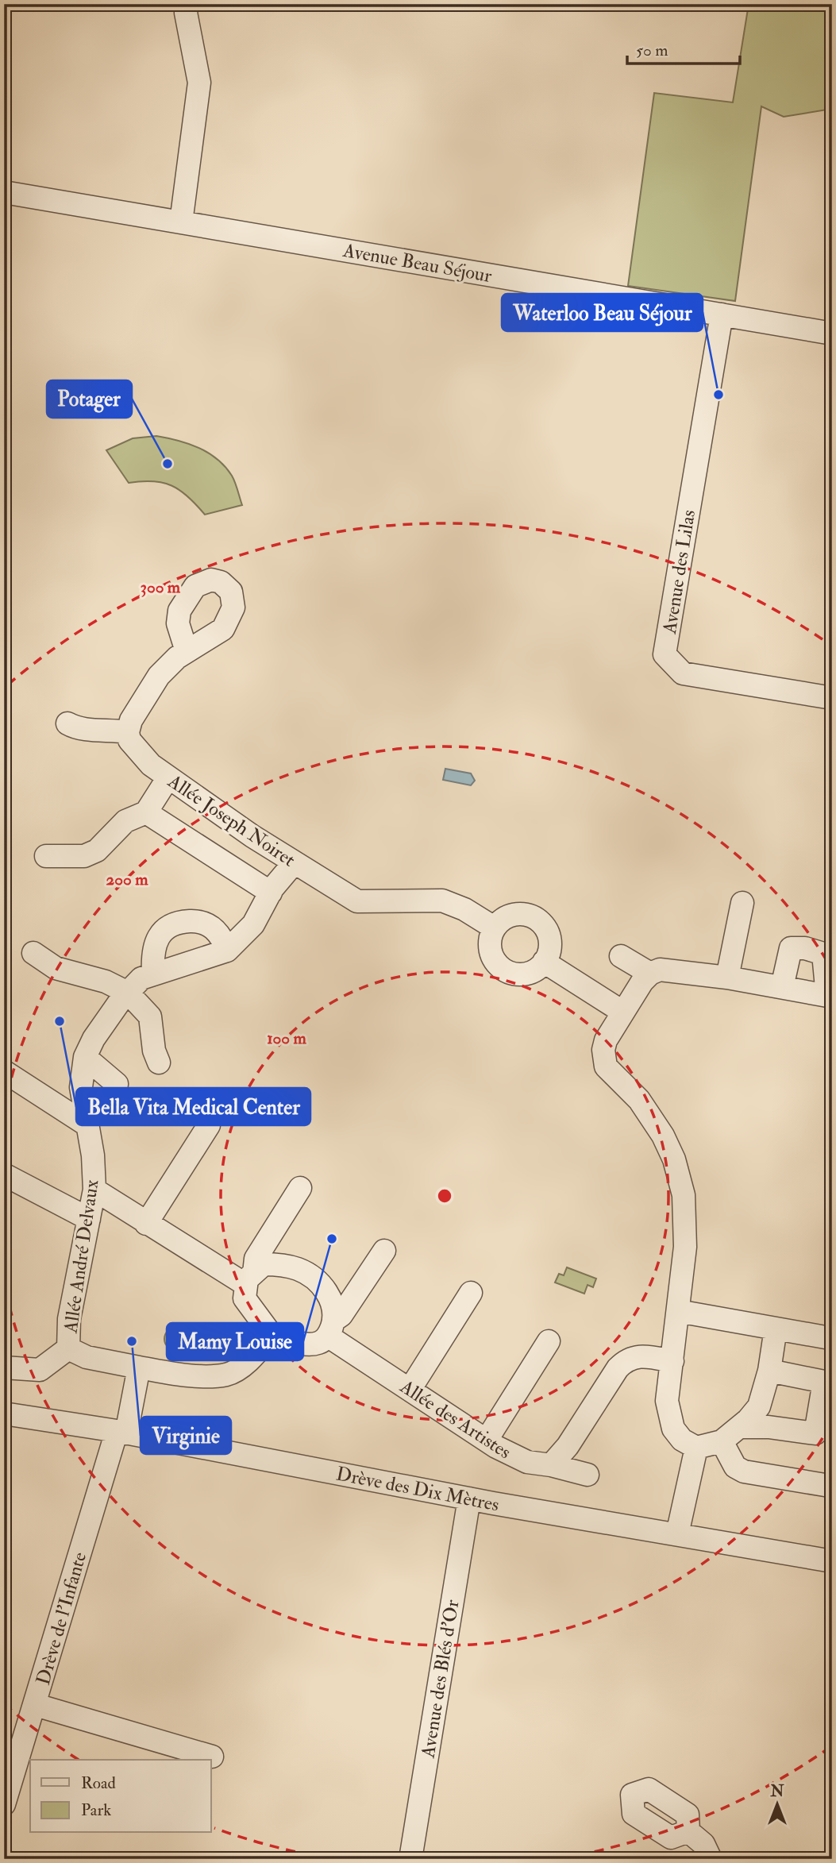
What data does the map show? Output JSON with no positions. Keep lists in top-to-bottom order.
{
  "streets": {
    "street": [
      "Avenue Beau Séjour",
      "Avenue des Lilas",
      "Allée Joseph Noiret",
      "Allée André Delvaux",
      "Allée des Artistes",
      "Drève des Dix Mètres",
      "Drève de l'Infante",
      "Avenue des Blés d'Or"
    ]
  },
  "crossings": [
    ["Avenue Beau Séjour", "Avenue des Lilas"],
    ["Allée Joseph Noiret", "Allée André Delvaux"],
    ["Drève des Dix Mètres", "Drève de l'Infante"],
    ["Drève des Dix Mètres", "Avenue des Blés d'Or"]
  ],
  "places": [
    "Waterloo Beau Séjour",
    "Potager",
    "Bella Vita Medical Center",
    "Mamy Louise",
    "Virginie"
  ],
  "legend": ["Road", "Park"],
  "scale_bar": "50 m",
  "north": "top",
  "rings": ["300 m", "200 m", "100 m"]
}
